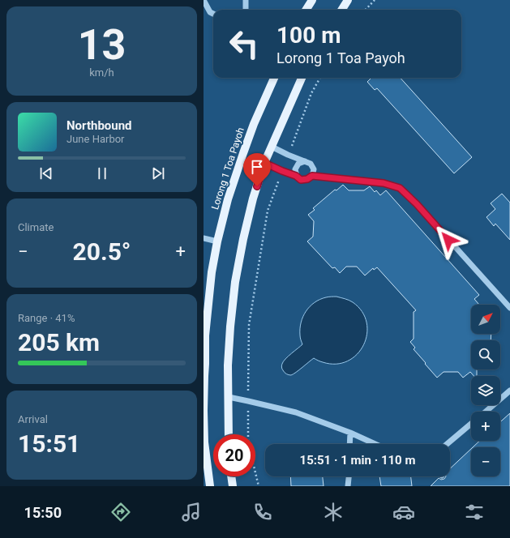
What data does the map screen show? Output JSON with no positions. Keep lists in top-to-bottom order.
{
  "streets": {
    "main road": ["Lorong 1 Toa Payoh"]
  },
  "north": "top right",
  "page": {
    "tile": [
      ["13", "km/h"],
      "Climate",
      ["Range · 41%", "205 km"],
      ["Arrival", "15:51"]
    ],
    "turn": ["100 m", "Lorong 1 Toa Payoh"],
    "song": ["Northbound", "June Harbor"],
    "heat": ["−", "20.5°", "+"],
    "map_buttons": ["+", "−"],
    "limit": "20",
    "trip": "15:51 · 1 min · 110 m",
    "tabs": "15:50"
  }
}
